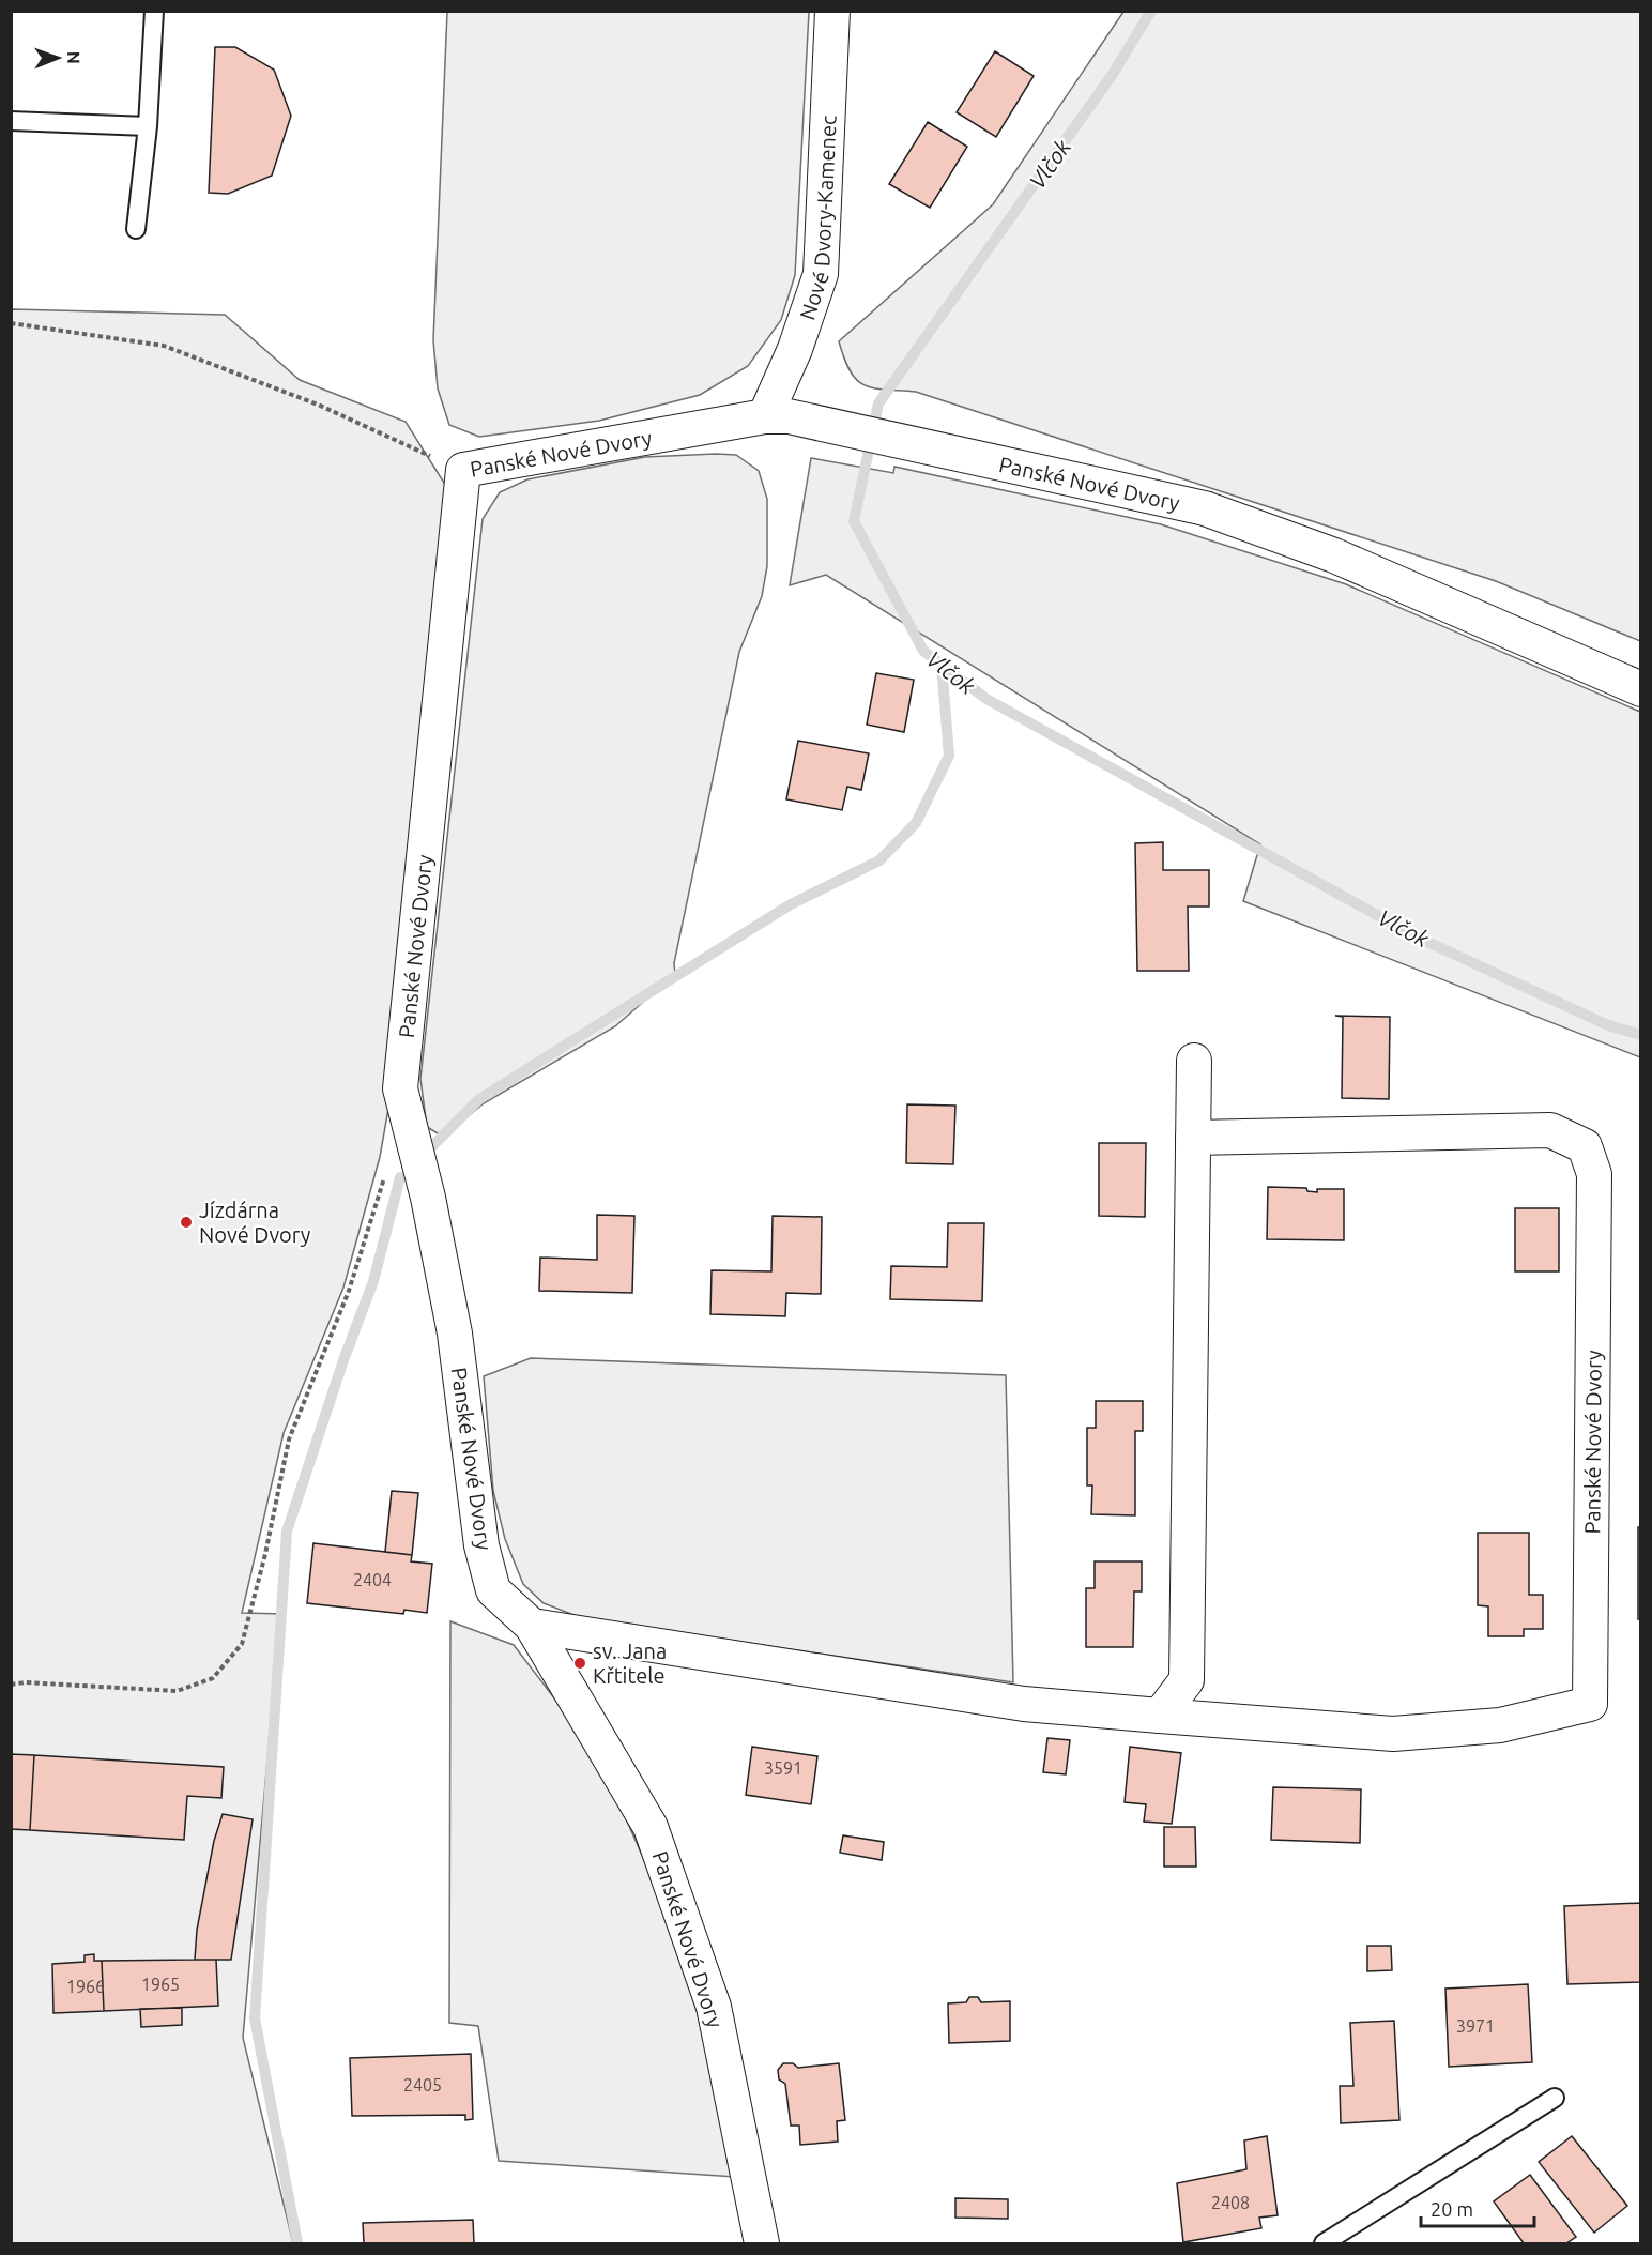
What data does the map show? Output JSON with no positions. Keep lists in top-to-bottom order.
{
  "streets": {
    "street": ["Nové Dvory-Kamenec", "Panské Nové Dvory"]
  },
  "crossings": [
    ["Nové Dvory-Kamenec", "Panské Nové Dvory"]
  ],
  "water": ["Vlčok"],
  "places": ["Jízdárna Nové Dvory", "sv. Jana Křtitele"],
  "house_numbers": [
    "2404",
    "3591",
    "1965",
    "1966",
    "3971",
    "2405",
    "2408"
  ],
  "scale_bar": "20 m",
  "north": "right"
}
